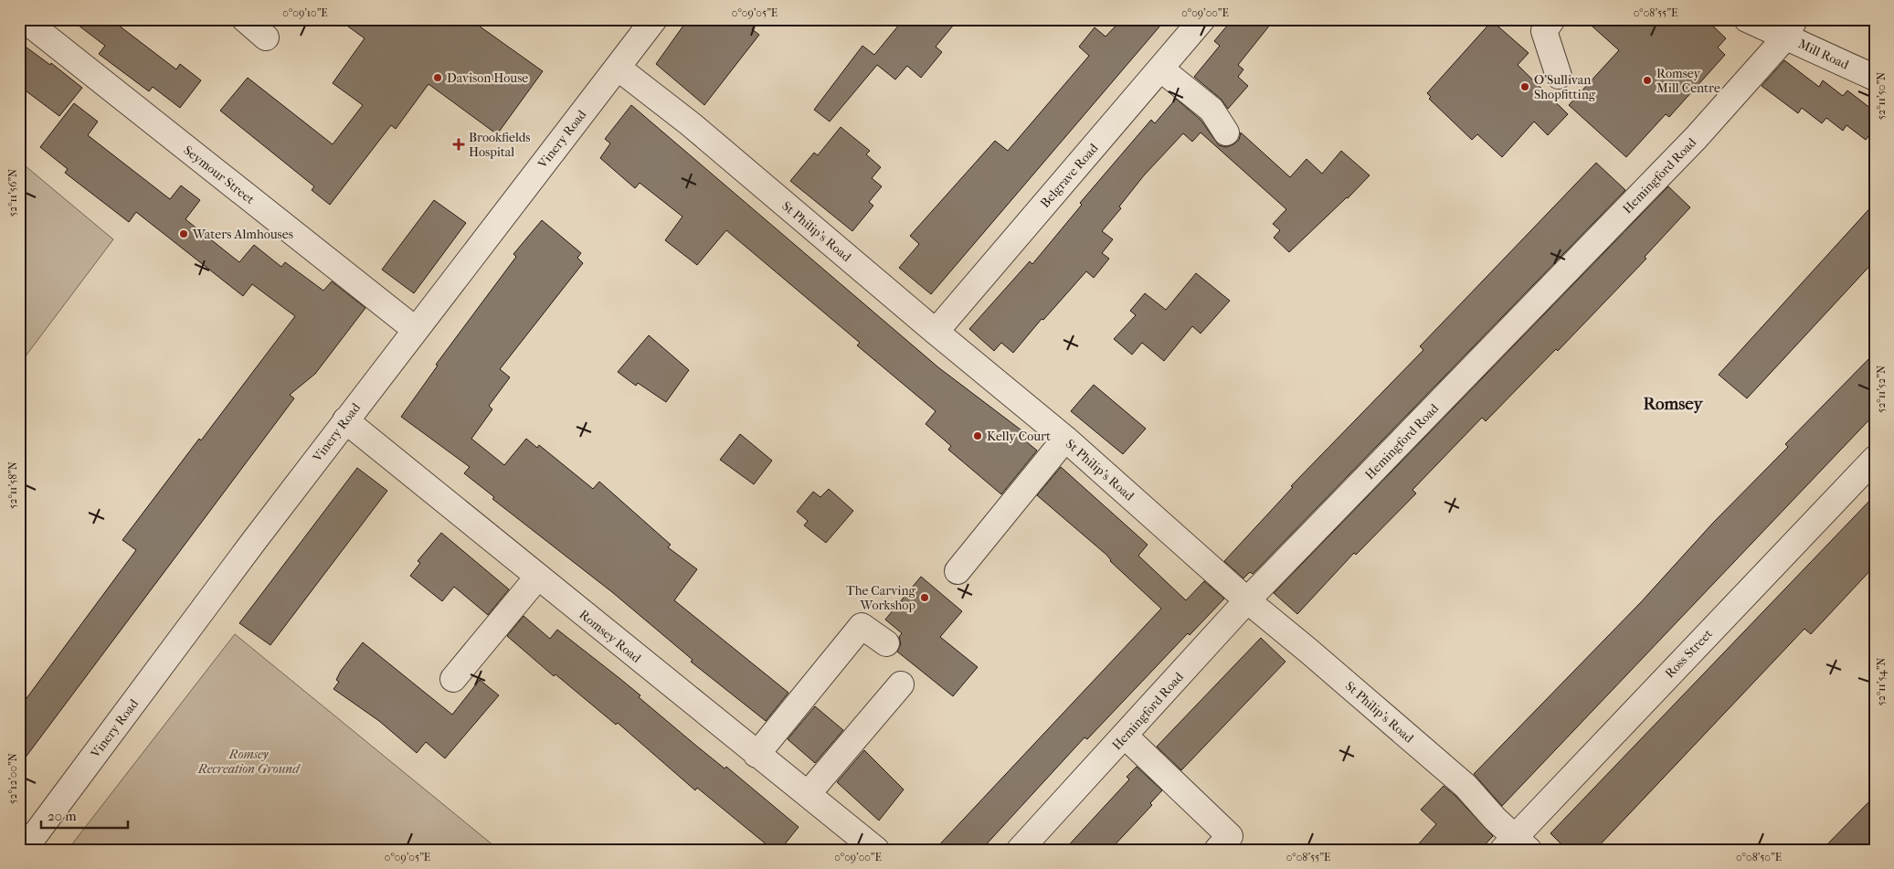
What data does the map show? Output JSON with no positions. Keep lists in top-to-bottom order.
{
  "streets": {
    "street": [
      "Mill Road",
      "Vinery Road",
      "Seymour Street",
      "Belgrave Road",
      "Hemingford Road",
      "St Philip's Road",
      "Romsey Road",
      "Ross Street"
    ]
  },
  "crossings": [
    ["Mill Road", "Hemingford Road"],
    ["Vinery Road", "Seymour Street"],
    ["Vinery Road", "St Philip's Road"],
    ["Vinery Road", "Romsey Road"],
    ["Belgrave Road", "St Philip's Road"],
    ["Hemingford Road", "St Philip's Road"],
    ["St Philip's Road", "Ross Street"]
  ],
  "districts": ["Romsey"],
  "parks": ["Romsey Recreation Ground"],
  "places": {
    "other": [
      "Davison House",
      "Romsey Mill Centre",
      "O'Sullivan Shopfitting",
      "Waters Almhouses",
      "Kelly Court",
      "The Carving Workshop"
    ],
    "health": ["Brookfields Hospital"]
  },
  "scale_bar": "20 m",
  "coordinates": [
    "0°09'10\"E",
    "0°09'05\"E",
    "0°09'00\"E",
    "0°08'55\"E",
    "52°11'50\"N",
    "52°11'56\"N",
    "52°11'52\"N",
    "52°11'58\"N",
    "52°11'54\"N",
    "52°12'00\"N",
    "0°08'50\"E"
  ]
}
